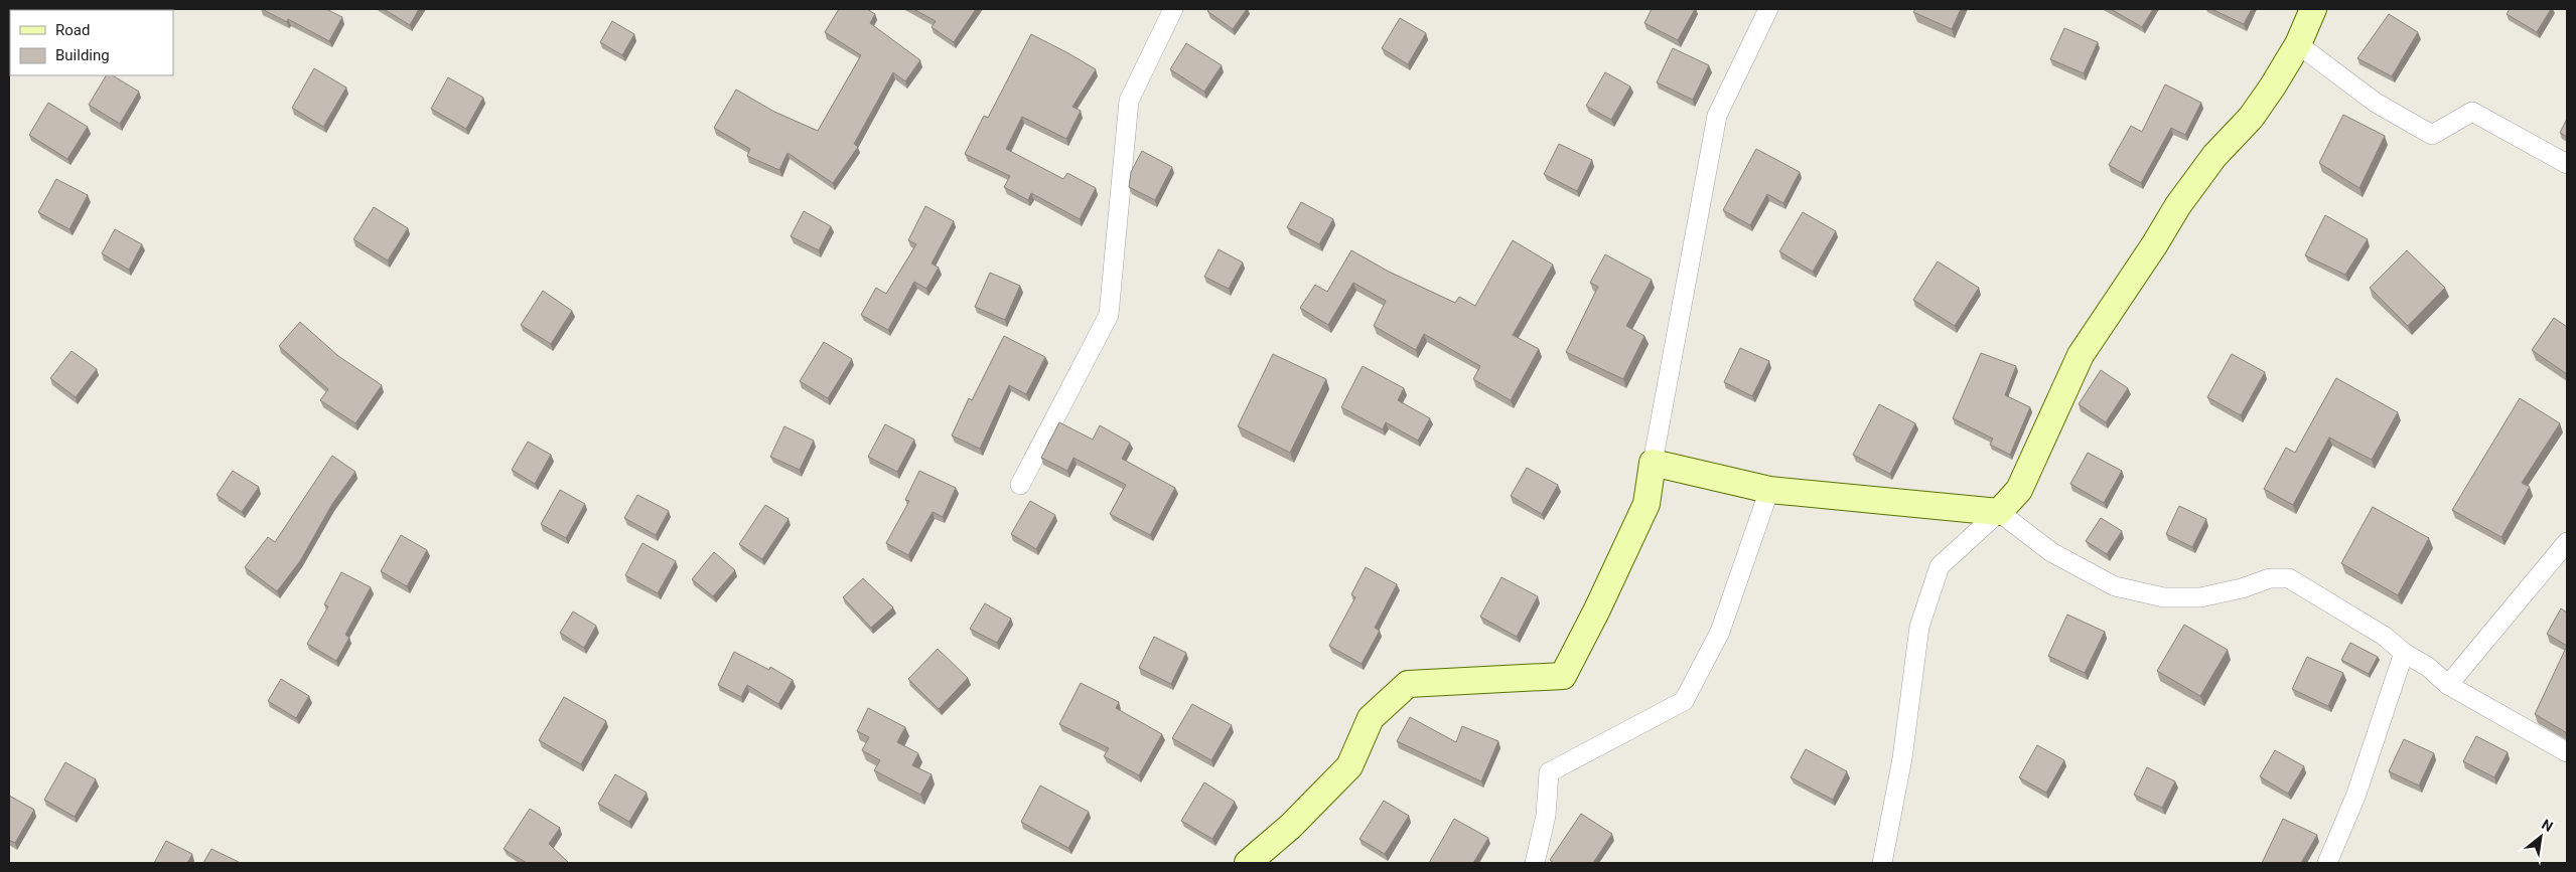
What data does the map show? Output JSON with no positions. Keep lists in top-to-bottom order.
{
  "legend": ["Road", "Building"],
  "north": "top right"
}
